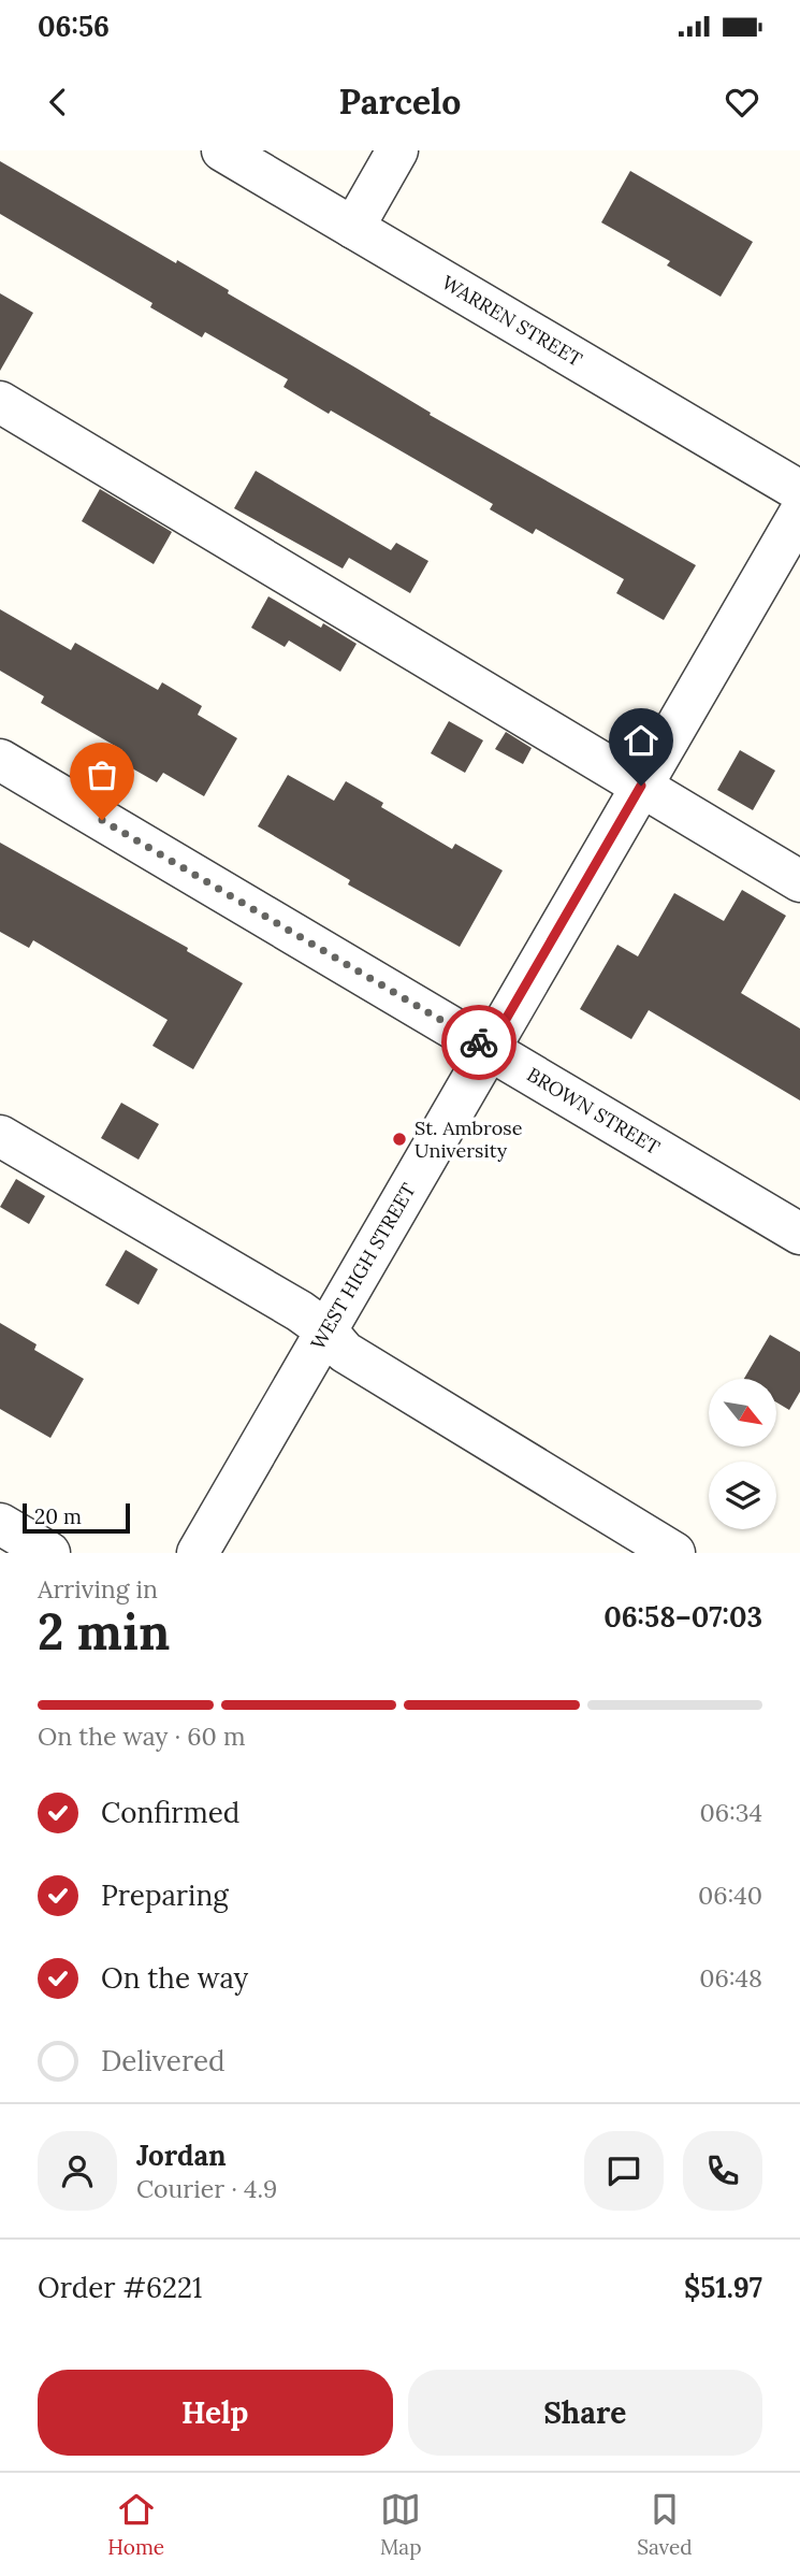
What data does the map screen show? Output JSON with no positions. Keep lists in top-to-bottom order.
{
  "streets": {
    "street": ["WARREN STREET", "BROWN STREET", "WEST HIGH STREET"]
  },
  "crossings": [
    ["BROWN STREET", "WEST HIGH STREET"]
  ],
  "places": ["St. Ambrose University"],
  "scale_bar": "20 m",
  "north": "bottom right",
  "page": {
    "status": "06:56",
    "header": "Parcelo",
    "scale": "20 m",
    "heading": ["2 min", "Arriving in", "06:58–07:03"],
    "panel": [
      "Jordan",
      "Courier · 4.9",
      "Order #6221",
      "$51.97"
    ],
    "bar": "On the way · 60 m",
    "list": [
      ["Confirmed", "06:34"],
      ["Preparing", "06:40"],
      ["On the way", "06:48"],
      "Delivered"
    ],
    "buttons": ["Help", "Share"],
    "tabs": ["Home", "Map", "Saved"]
  }
}
